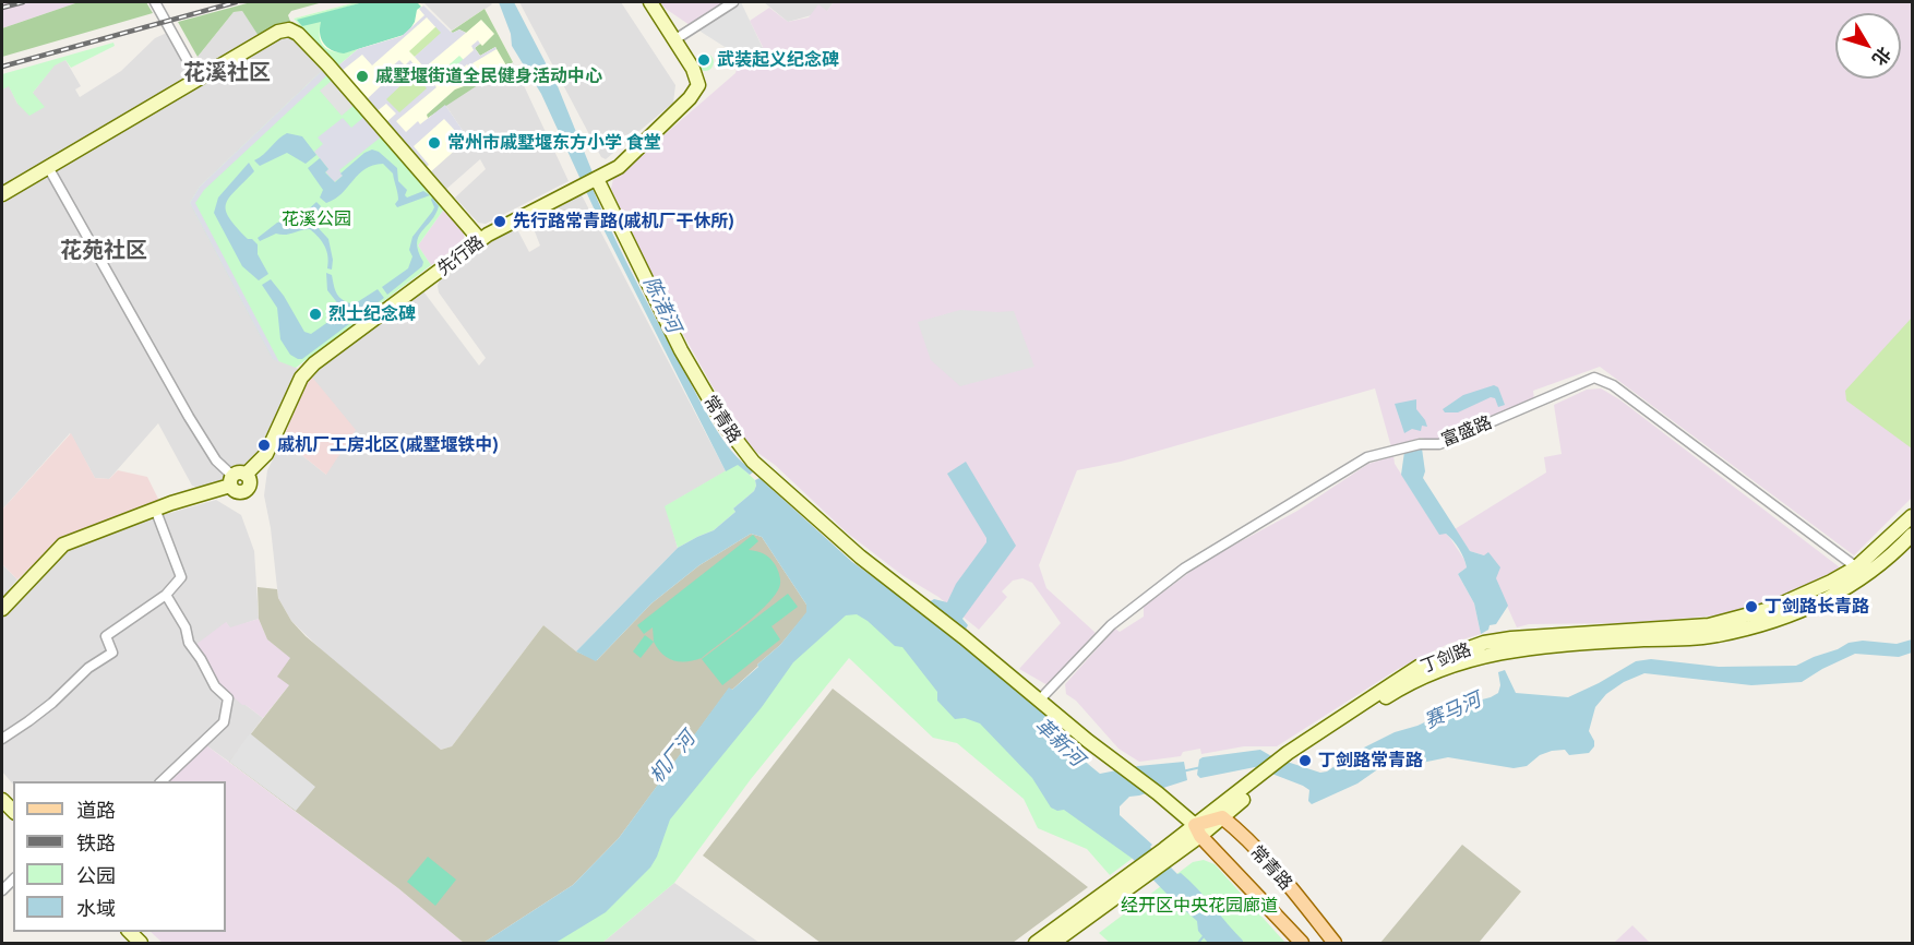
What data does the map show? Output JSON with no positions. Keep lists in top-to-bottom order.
{
  "streets": {
    "main road": ["常青路"],
    "street": ["先行路", "富盛路", "丁剑路"]
  },
  "crossings": [
    ["先行路", "常青路"],
    ["常青路", "富盛路"],
    ["常青路", "丁剑路"],
    ["富盛路", "丁剑路"]
  ],
  "districts": ["花溪社区", "花苑社区"],
  "water": [
    "陈渚河",
    "赛马河",
    "革新河",
    "机厂河"
  ],
  "parks": ["花溪公园", "经开区中央花园廊道"],
  "places": [
    "武装起义纪念碑",
    "戚墅堰街道全民健身活动中心",
    "常州市戚墅堰东方小学 食堂",
    "先行路常青路(戚机厂干休所)",
    "烈士纪念碑",
    "戚机厂工房北区(戚墅堰铁中)",
    "丁剑路长青路",
    "丁剑路常青路"
  ],
  "legend": [
    "道路",
    "铁路",
    "公园",
    "水域"
  ],
  "north": "bottom right"
}
